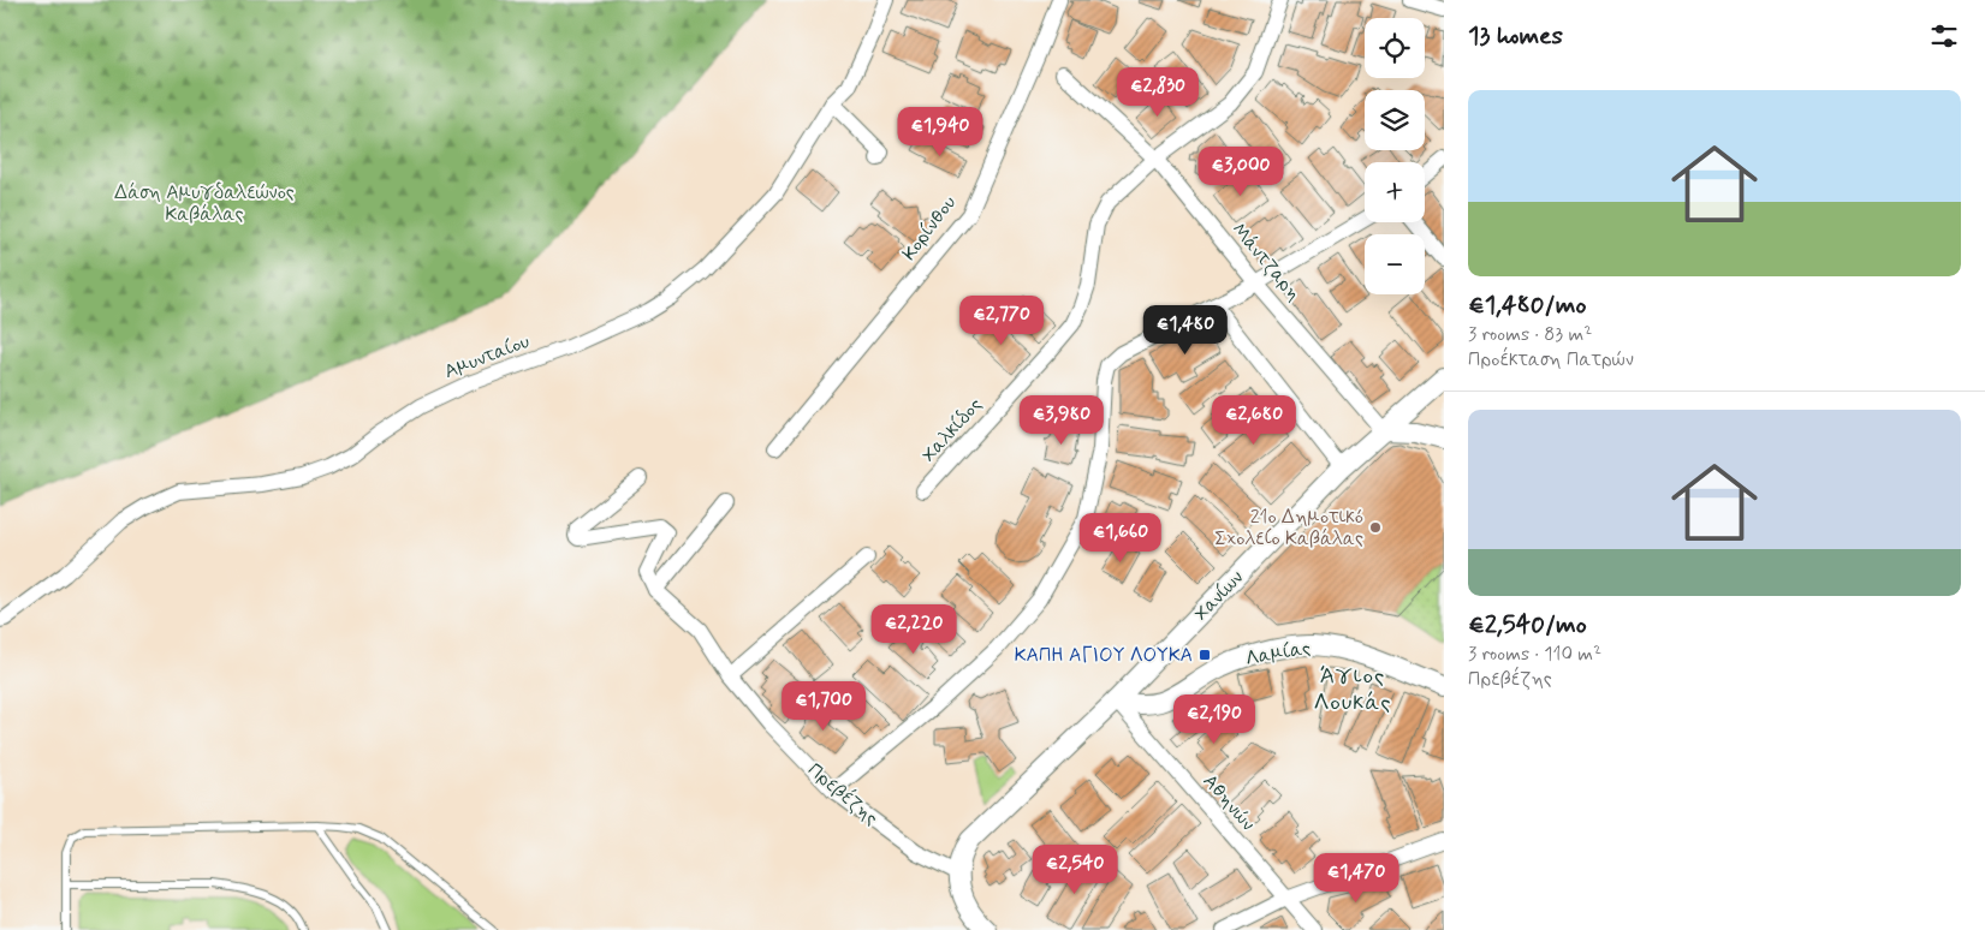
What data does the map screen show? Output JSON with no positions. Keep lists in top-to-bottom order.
{
  "streets": {
    "street": [
      "Κορίνθου",
      "Μάντζαρη",
      "Αμυνταίου",
      "Χαλκίδος",
      "Χανίων",
      "Λαμίας",
      "Πρεβέζης",
      "Αθηνών"
    ]
  },
  "crossings": [
    ["Μάντζαρη", "Χαλκίδος"],
    ["Μάντζαρη", "Χανίων"],
    ["Χανίων", "Λαμίας"],
    ["Χανίων", "Πρεβέζης"],
    ["Χανίων", "Αθηνών"],
    ["Λαμίας", "Αθηνών"]
  ],
  "districts": ["Άγιος Λουκάς"],
  "parks": ["Δάση Αμυγδαλεώνος Καβάλας"],
  "places": {
    "other": ["21ο Δημοτικό Σχολείο Καβάλας"],
    "transit": ["ΚΑΠΗ ΑΓΙΟΥ ΛΟΥΚΑ"]
  },
  "page": {
    "heading": "13 homes",
    "map_buttons": ["+", "−"],
    "price": [
      "€2,830",
      "€1,940",
      "€3,000",
      "€2,770",
      "€1,480",
      "€3,980",
      "€2,680",
      "€1,660",
      "€2,220",
      "€1,700",
      "€2,190",
      "€2,540",
      "€1,470"
    ],
    "list": [
      {
        "name": "€1,480/mo",
        "note": "3 rooms · 83 m² · Προέκταση Πατρών"
      },
      {
        "name": "€2,540/mo",
        "note": "3 rooms · 110 m² · Πρεβέζης"
      }
    ]
  }
}
